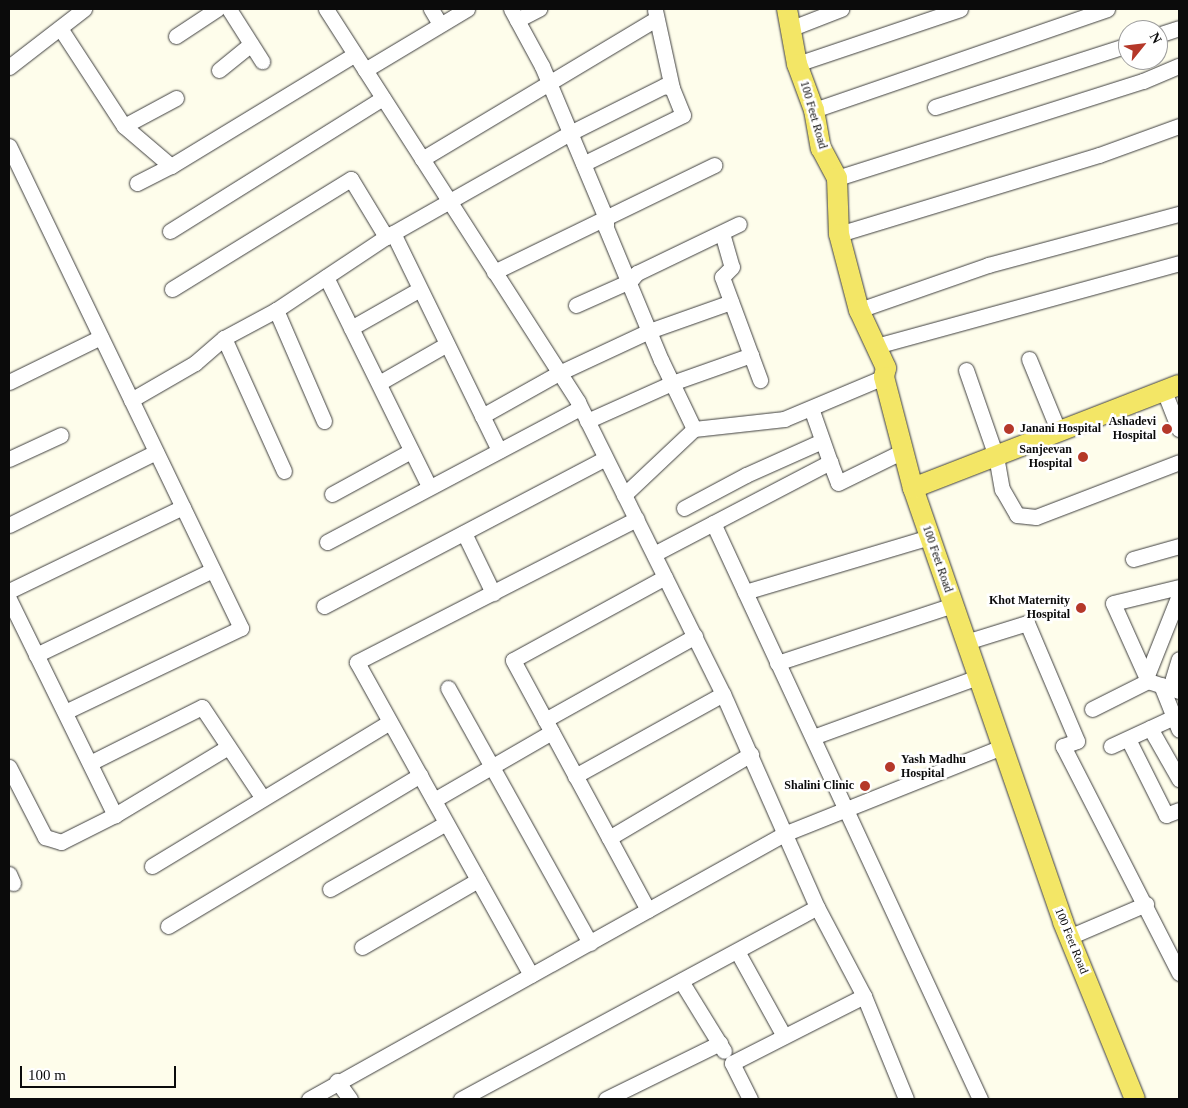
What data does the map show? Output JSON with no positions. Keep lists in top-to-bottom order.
{
  "streets": {
    "main road": ["100 Feet Road"]
  },
  "places": [
    "Janani Hospital",
    "Ashadevi Hospital",
    "Sanjeevan Hospital",
    "Khot Maternity Hospital",
    "Yash Madhu Hospital",
    "Shalini Clinic"
  ],
  "scale_bar": "100 m",
  "north": "top right"
}
